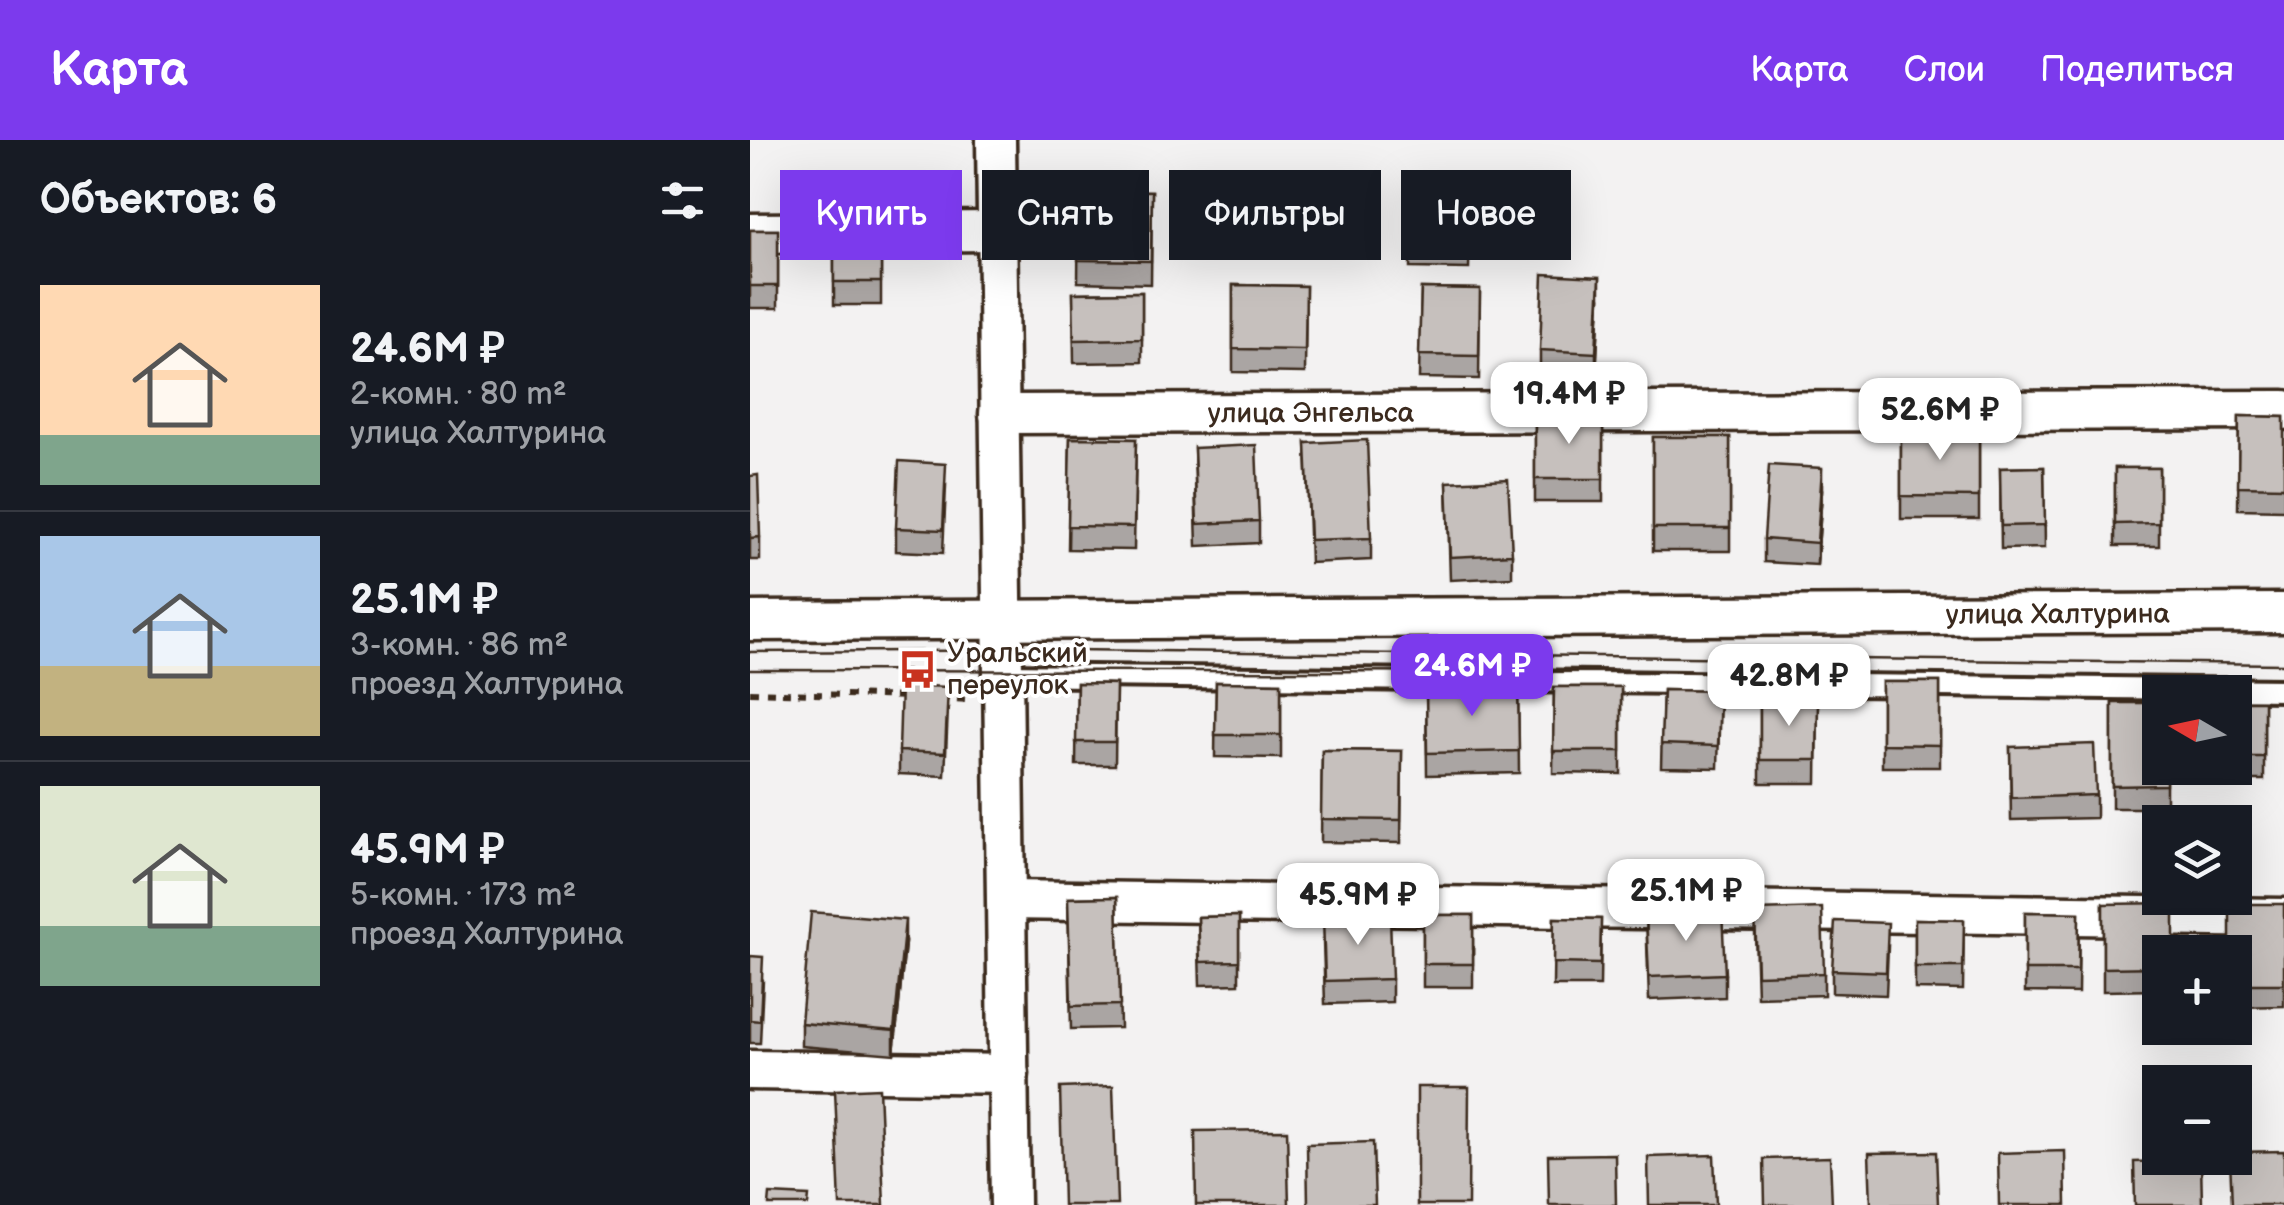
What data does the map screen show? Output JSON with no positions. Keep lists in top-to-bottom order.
{
  "streets": {
    "street": ["улица Энгельса", "улица Халтурина"]
  },
  "places": {
    "bus stop": ["Уральский переулок"]
  },
  "north": "left",
  "page": {
    "header": "Карта",
    "nav": ["Карта", "Слои", "Поделиться"],
    "heading": "Объектов: 6",
    "chip": [
      "Купить",
      "Снять",
      "Фильтры",
      "Новое"
    ],
    "list": [
      {
        "name": "24.6M ₽",
        "note": "2-комн. · 80 m² · улица Халтурина"
      },
      {
        "name": "25.1M ₽",
        "note": "3-комн. · 86 m² · проезд Халтурина"
      },
      {
        "name": "45.9M ₽",
        "note": "5-комн. · 173 m² · проезд Халтурина"
      }
    ],
    "price": [
      "19.4M ₽",
      "52.6M ₽",
      "24.6M ₽",
      "42.8M ₽",
      "25.1M ₽",
      "45.9M ₽"
    ],
    "map_buttons": ["+", "−"]
  }
}
